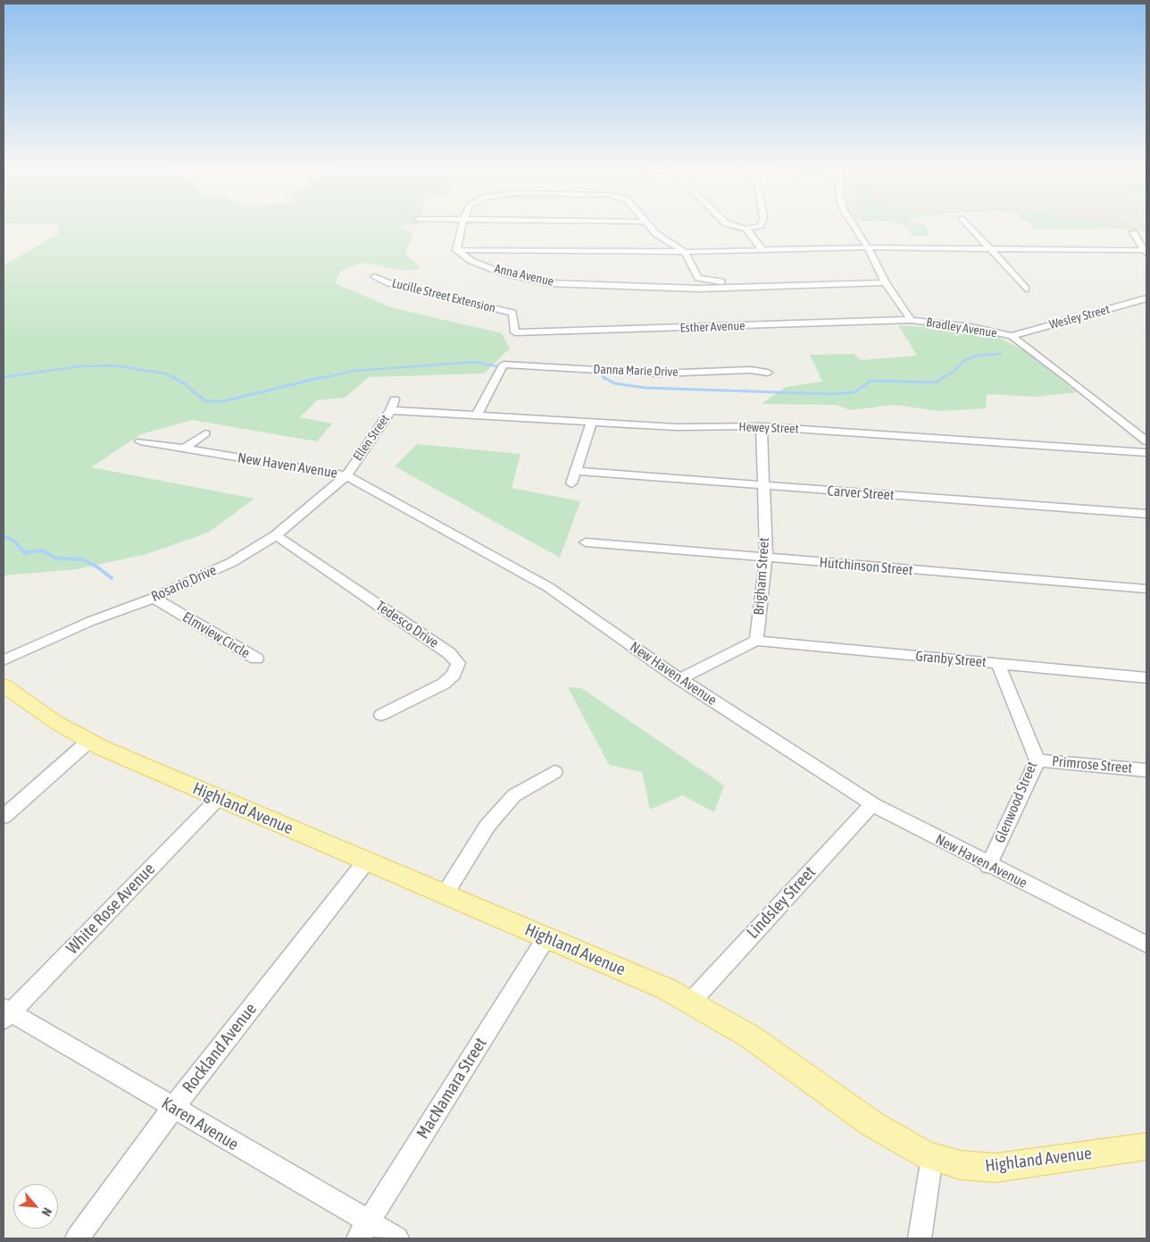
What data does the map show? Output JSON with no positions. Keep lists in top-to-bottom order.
{
  "streets": {
    "main road": ["Highland Avenue"],
    "street": [
      "Anna Avenue",
      "Lucille Street Extension",
      "Wesley Street",
      "Esther Avenue",
      "Bradley Avenue",
      "Danna Marie Drive",
      "Hewey Street",
      "Ellen Street",
      "New Haven Avenue",
      "Carver Street",
      "Hutchinson Street",
      "Brigham Street",
      "Rosario Drive",
      "Tedesco Drive",
      "Elmview Circle",
      "Granby Street",
      "Primrose Street",
      "Glenwood Street",
      "Lindsley Street",
      "White Rose Avenue",
      "Rockland Avenue",
      "MacNamara Street",
      "Karen Avenue"
    ]
  },
  "crossings": [
    ["Anna Avenue", "Bradley Avenue"],
    ["Lucille Street Extension", "Esther Avenue"],
    ["Wesley Street", "Bradley Avenue"],
    ["Esther Avenue", "Bradley Avenue"],
    ["Danna Marie Drive", "Hewey Street"],
    ["Hewey Street", "Ellen Street"],
    ["Hewey Street", "Brigham Street"],
    ["Ellen Street", "New Haven Avenue"],
    ["Ellen Street", "Rosario Drive"],
    ["New Haven Avenue", "Rosario Drive"],
    ["New Haven Avenue", "Glenwood Street"],
    ["New Haven Avenue", "Lindsley Street"],
    ["Carver Street", "Brigham Street"],
    ["Hutchinson Street", "Brigham Street"],
    ["Brigham Street", "Granby Street"],
    ["Rosario Drive", "Tedesco Drive"],
    ["Rosario Drive", "Elmview Circle"],
    ["Granby Street", "Glenwood Street"],
    ["Primrose Street", "Glenwood Street"],
    ["Highland Avenue", "Lindsley Street"],
    ["Highland Avenue", "White Rose Avenue"],
    ["Highland Avenue", "Rockland Avenue"],
    ["Highland Avenue", "MacNamara Street"],
    ["White Rose Avenue", "Karen Avenue"],
    ["Rockland Avenue", "Karen Avenue"],
    ["MacNamara Street", "Karen Avenue"]
  ],
  "north": "bottom right"
}
